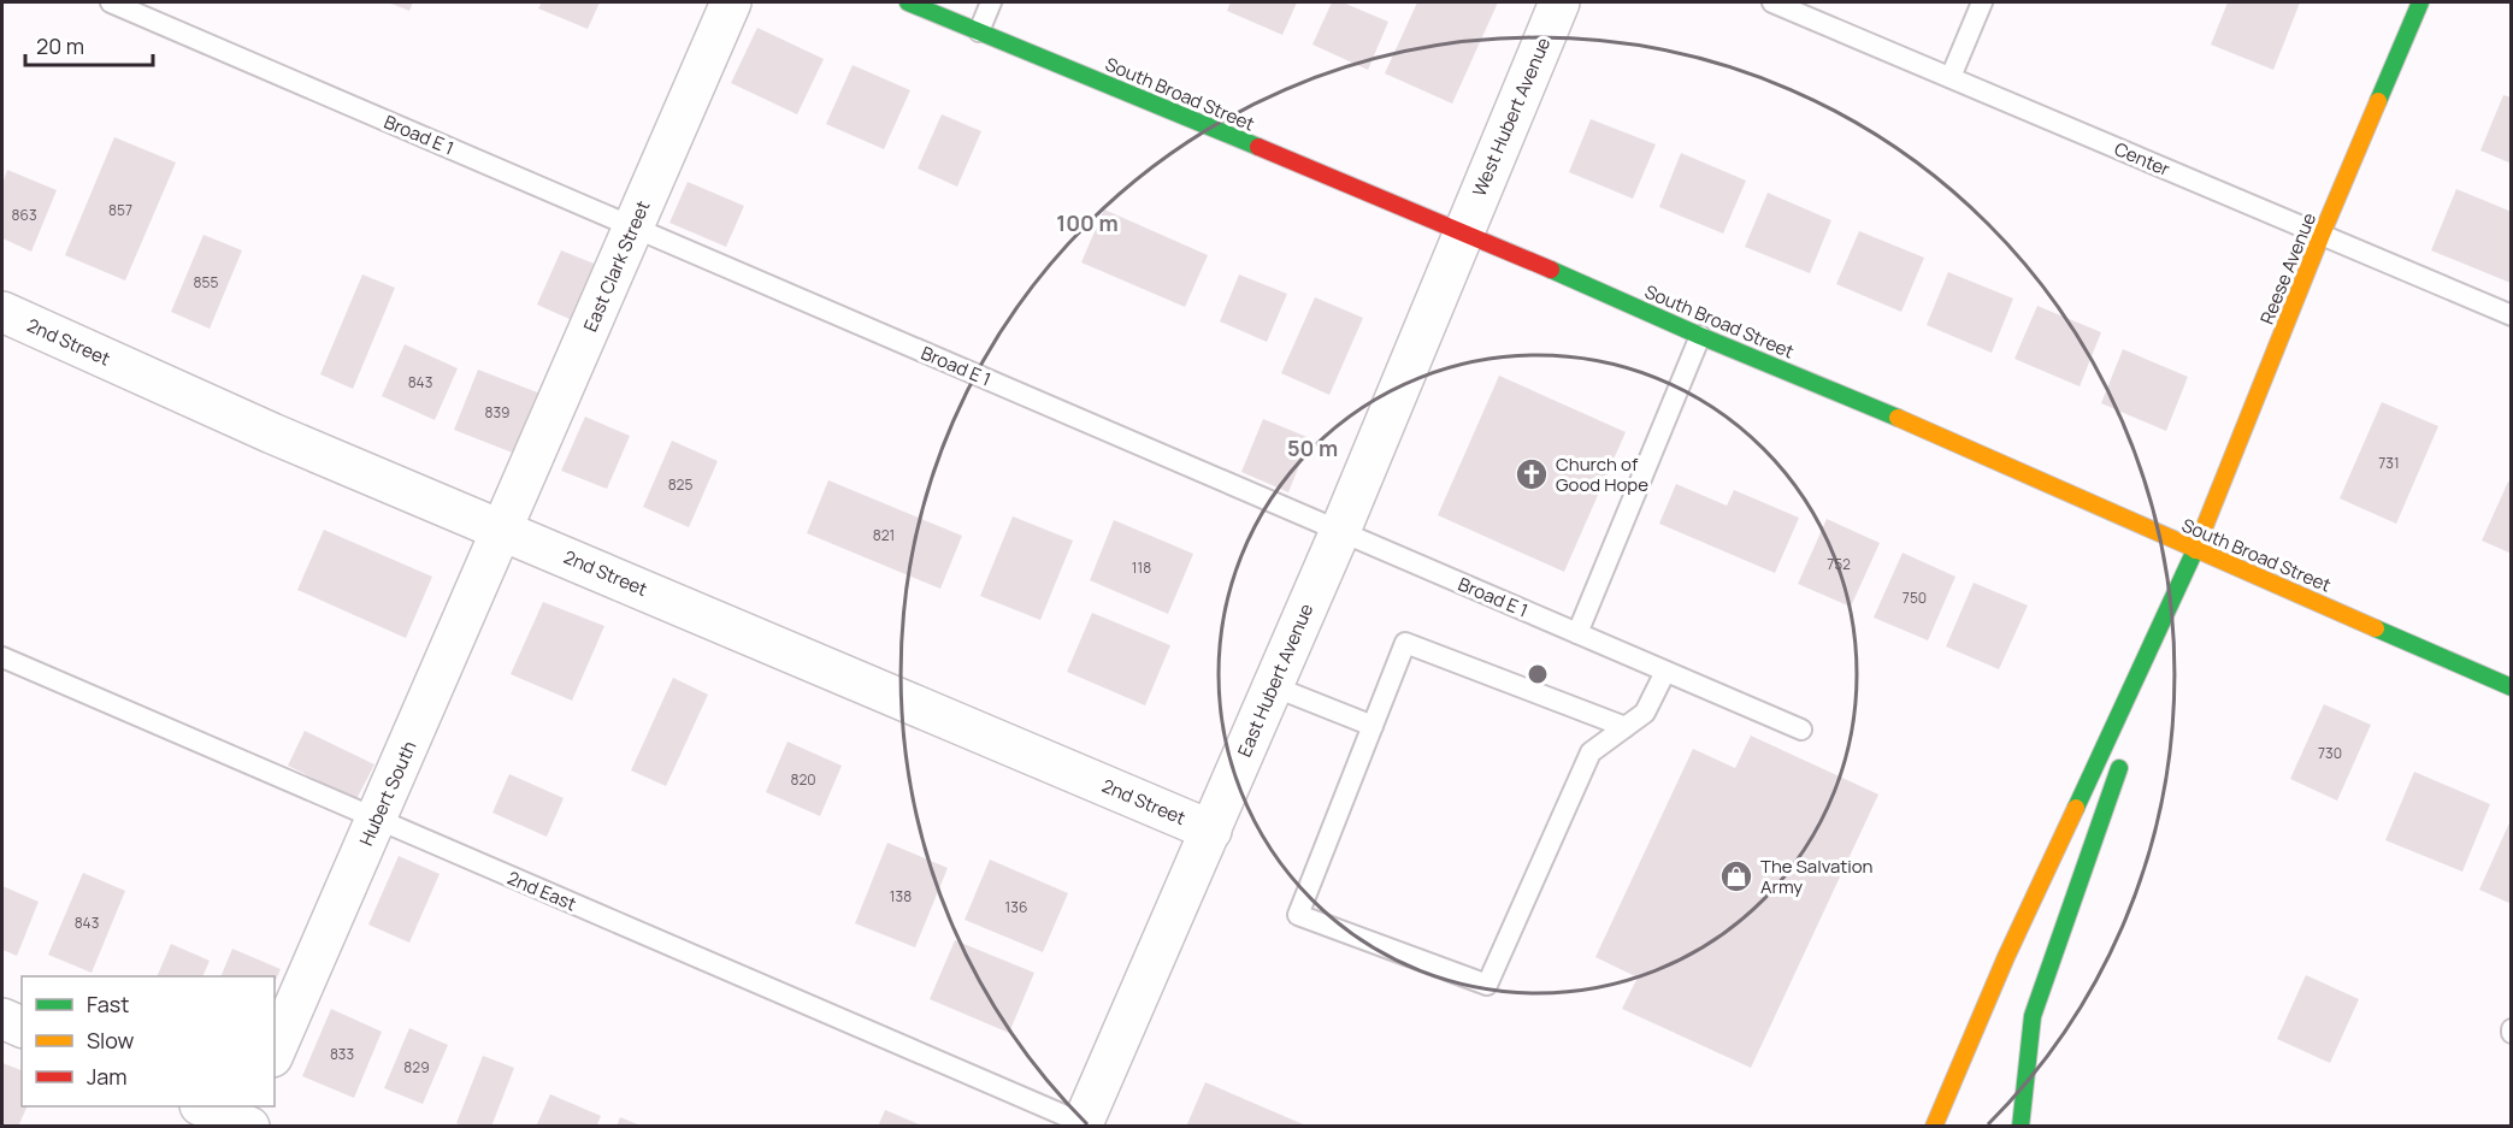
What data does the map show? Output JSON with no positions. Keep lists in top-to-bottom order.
{
  "streets": {
    "main road": ["South Broad Street", "Reese Avenue"],
    "street": [
      "West Hubert Avenue",
      "East Clark Street",
      "2nd Street",
      "East Hubert Avenue",
      "Hubert South"
    ],
    "lane": ["Broad E 1", "Center", "2nd East"]
  },
  "crossings": [
    ["South Broad Street", "West Hubert Avenue"],
    ["South Broad Street", "Reese Avenue"],
    ["South Broad Street", "East Hubert Avenue"],
    ["West Hubert Avenue", "East Hubert Avenue"],
    ["Broad E 1", "East Clark Street"],
    ["Broad E 1", "East Hubert Avenue"],
    ["Center", "Reese Avenue"],
    ["East Clark Street", "2nd Street"],
    ["East Clark Street", "Hubert South"],
    ["2nd Street", "East Hubert Avenue"],
    ["2nd Street", "Hubert South"],
    ["East Hubert Avenue", "2nd East"],
    ["Hubert South", "2nd East"]
  ],
  "places": {
    "church": ["Church of Good Hope"],
    "shop": ["The Salvation Army"]
  },
  "house_numbers": [
    "857",
    "863",
    "855",
    "843",
    "839",
    "731",
    "825",
    "821",
    "752",
    "118",
    "750",
    "730",
    "820",
    "138",
    "136",
    "843",
    "833",
    "829"
  ],
  "legend": ["Fast", "Slow", "Jam"],
  "scale_bar": "20 m",
  "rings": ["100 m", "50 m"]
}
